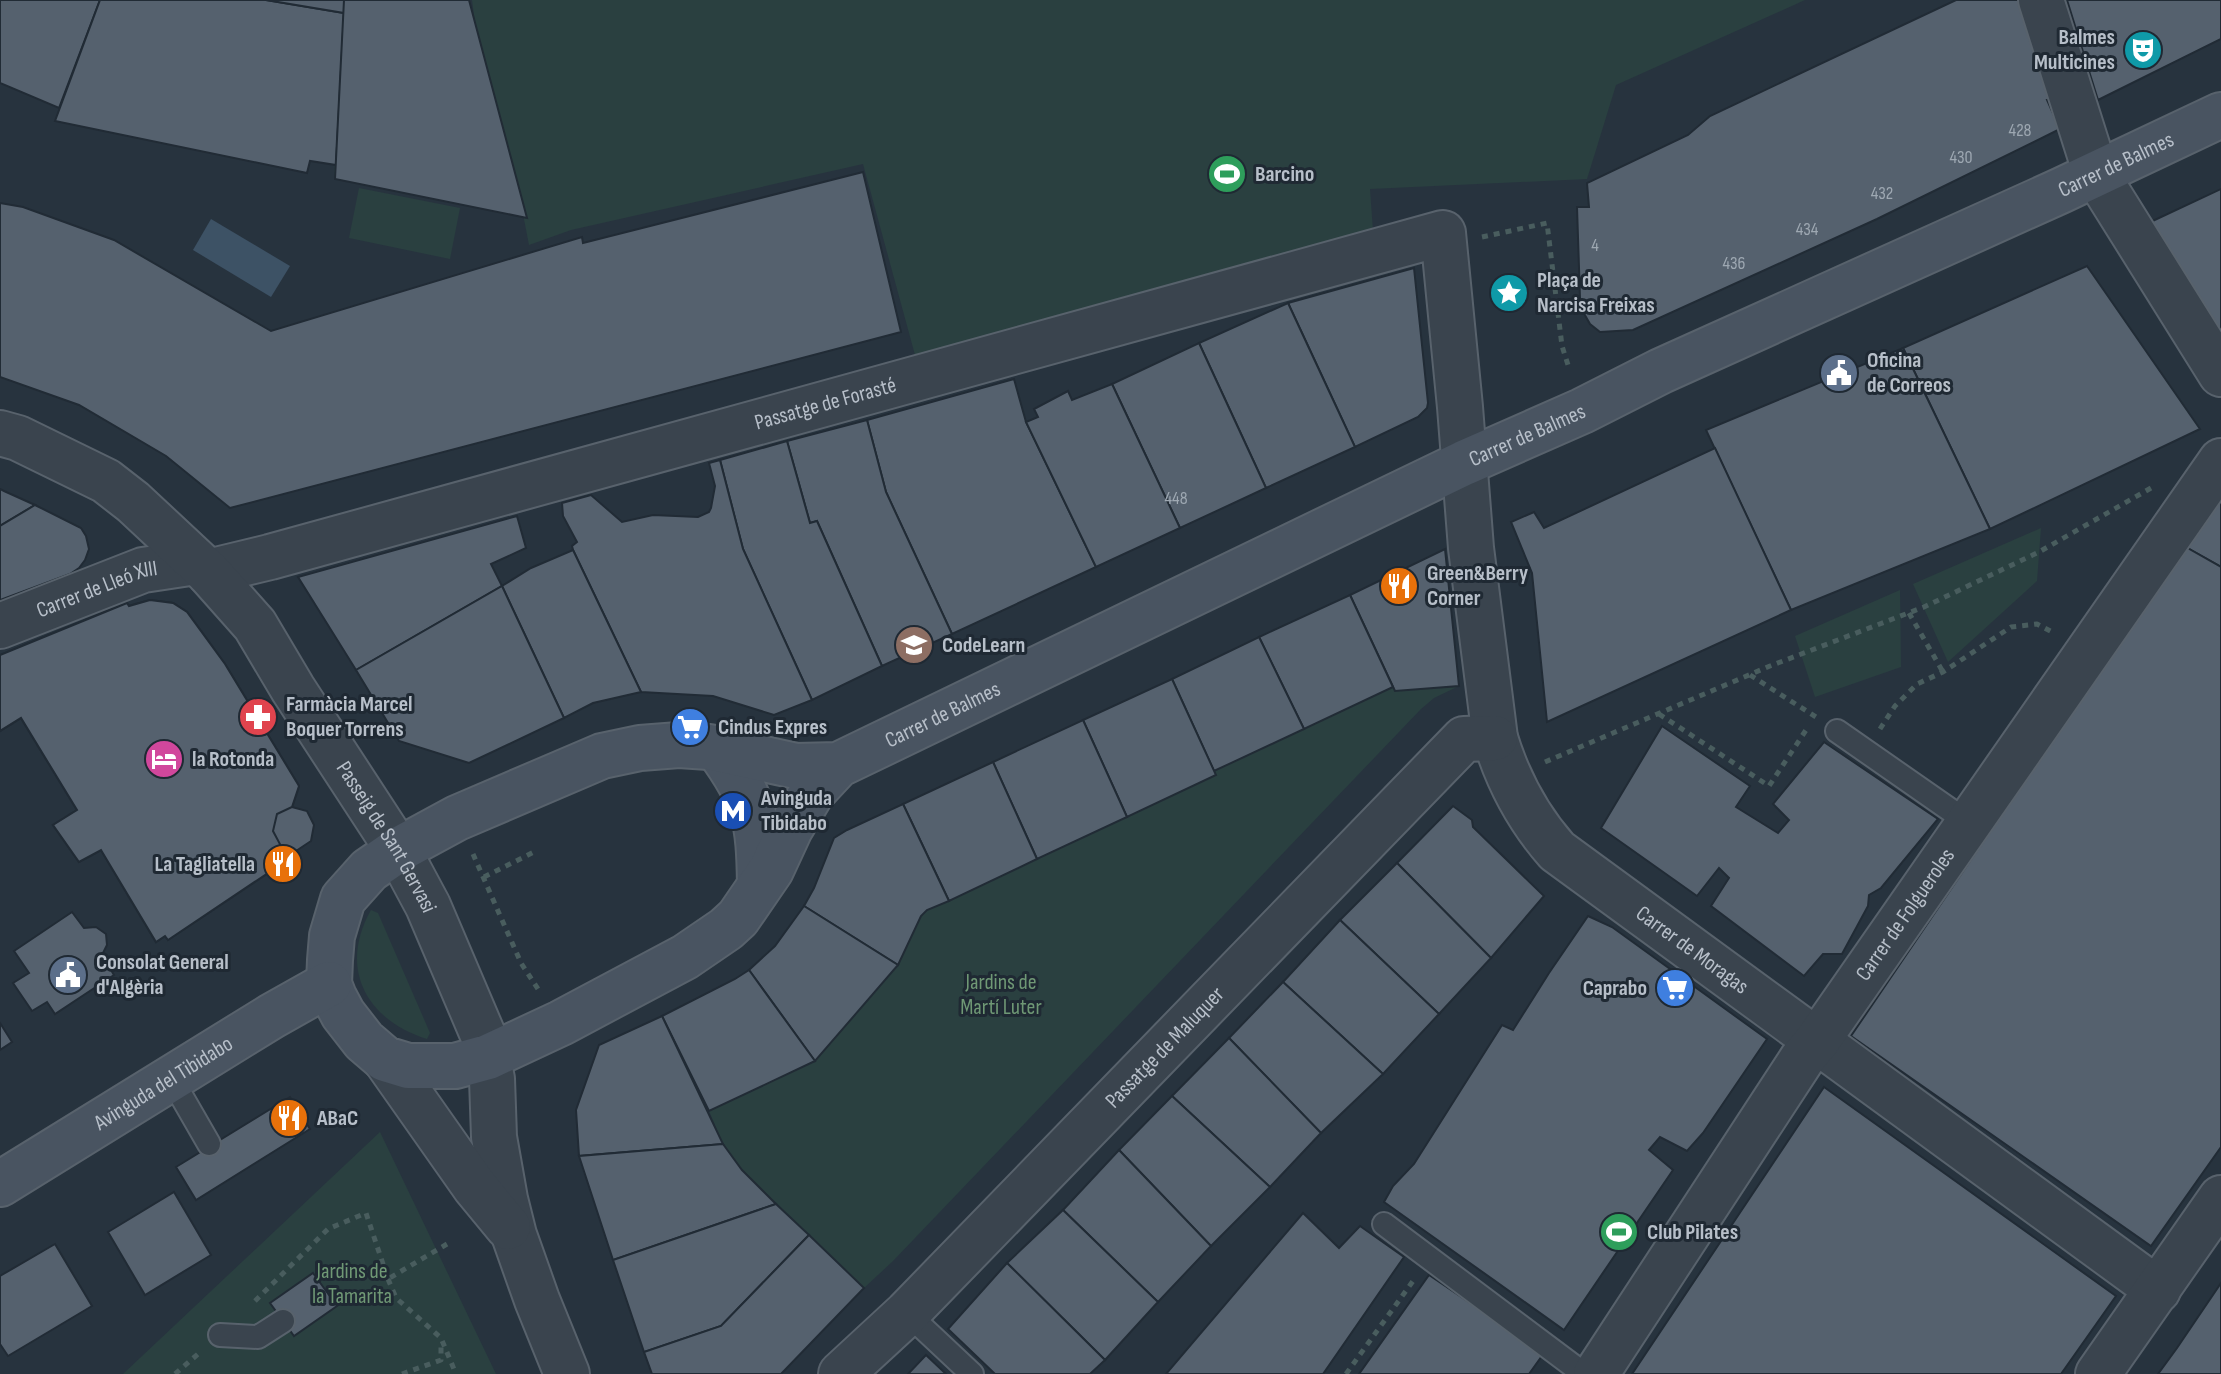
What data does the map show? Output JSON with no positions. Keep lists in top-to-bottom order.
{
  "streets": {
    "main road": ["Carrer de Balmes", "Avinguda del Tibidabo"],
    "street": [
      "Passatge de Forasté",
      "Carrer de Lleó XIII",
      "Passeig de Sant Gervasi",
      "Carrer de Folgueroles",
      "Carrer de Moragas",
      "Passatge de Maluquer"
    ]
  },
  "crossings": [
    ["Carrer de Balmes", "Carrer de Moragas"],
    ["Passatge de Forasté", "Carrer de Lleó XIII"],
    ["Passatge de Forasté", "Passeig de Sant Gervasi"],
    ["Carrer de Lleó XIII", "Passeig de Sant Gervasi"],
    ["Carrer de Folgueroles", "Carrer de Moragas"],
    ["Carrer de Moragas", "Passatge de Maluquer"]
  ],
  "parks": ["Jardins de Martí Luter", "Jardins de la Tamarita"],
  "places": {
    "theatre": ["Balmes Multicines"],
    "sports": ["Barcino", "Club Pilates"],
    "place": ["Plaça de Narcisa Freixas"],
    "public building": ["Oficina de Correos", "Consolat General d'Algèria"],
    "restaurant": ["Green&Berry Corner", "La Tagliatella", "ABaC"],
    "school or university": ["CodeLearn"],
    "pharmacy": ["Farmàcia Marcel Boquer Torrens"],
    "supermarket": ["Cindus Expres", "Caprabo"],
    "hotel": ["la Rotonda"],
    "metro station": ["Avinguda Tibidabo"]
  },
  "house_numbers": [
    "428",
    "430",
    "432",
    "434",
    "4",
    "436",
    "448"
  ]
}
